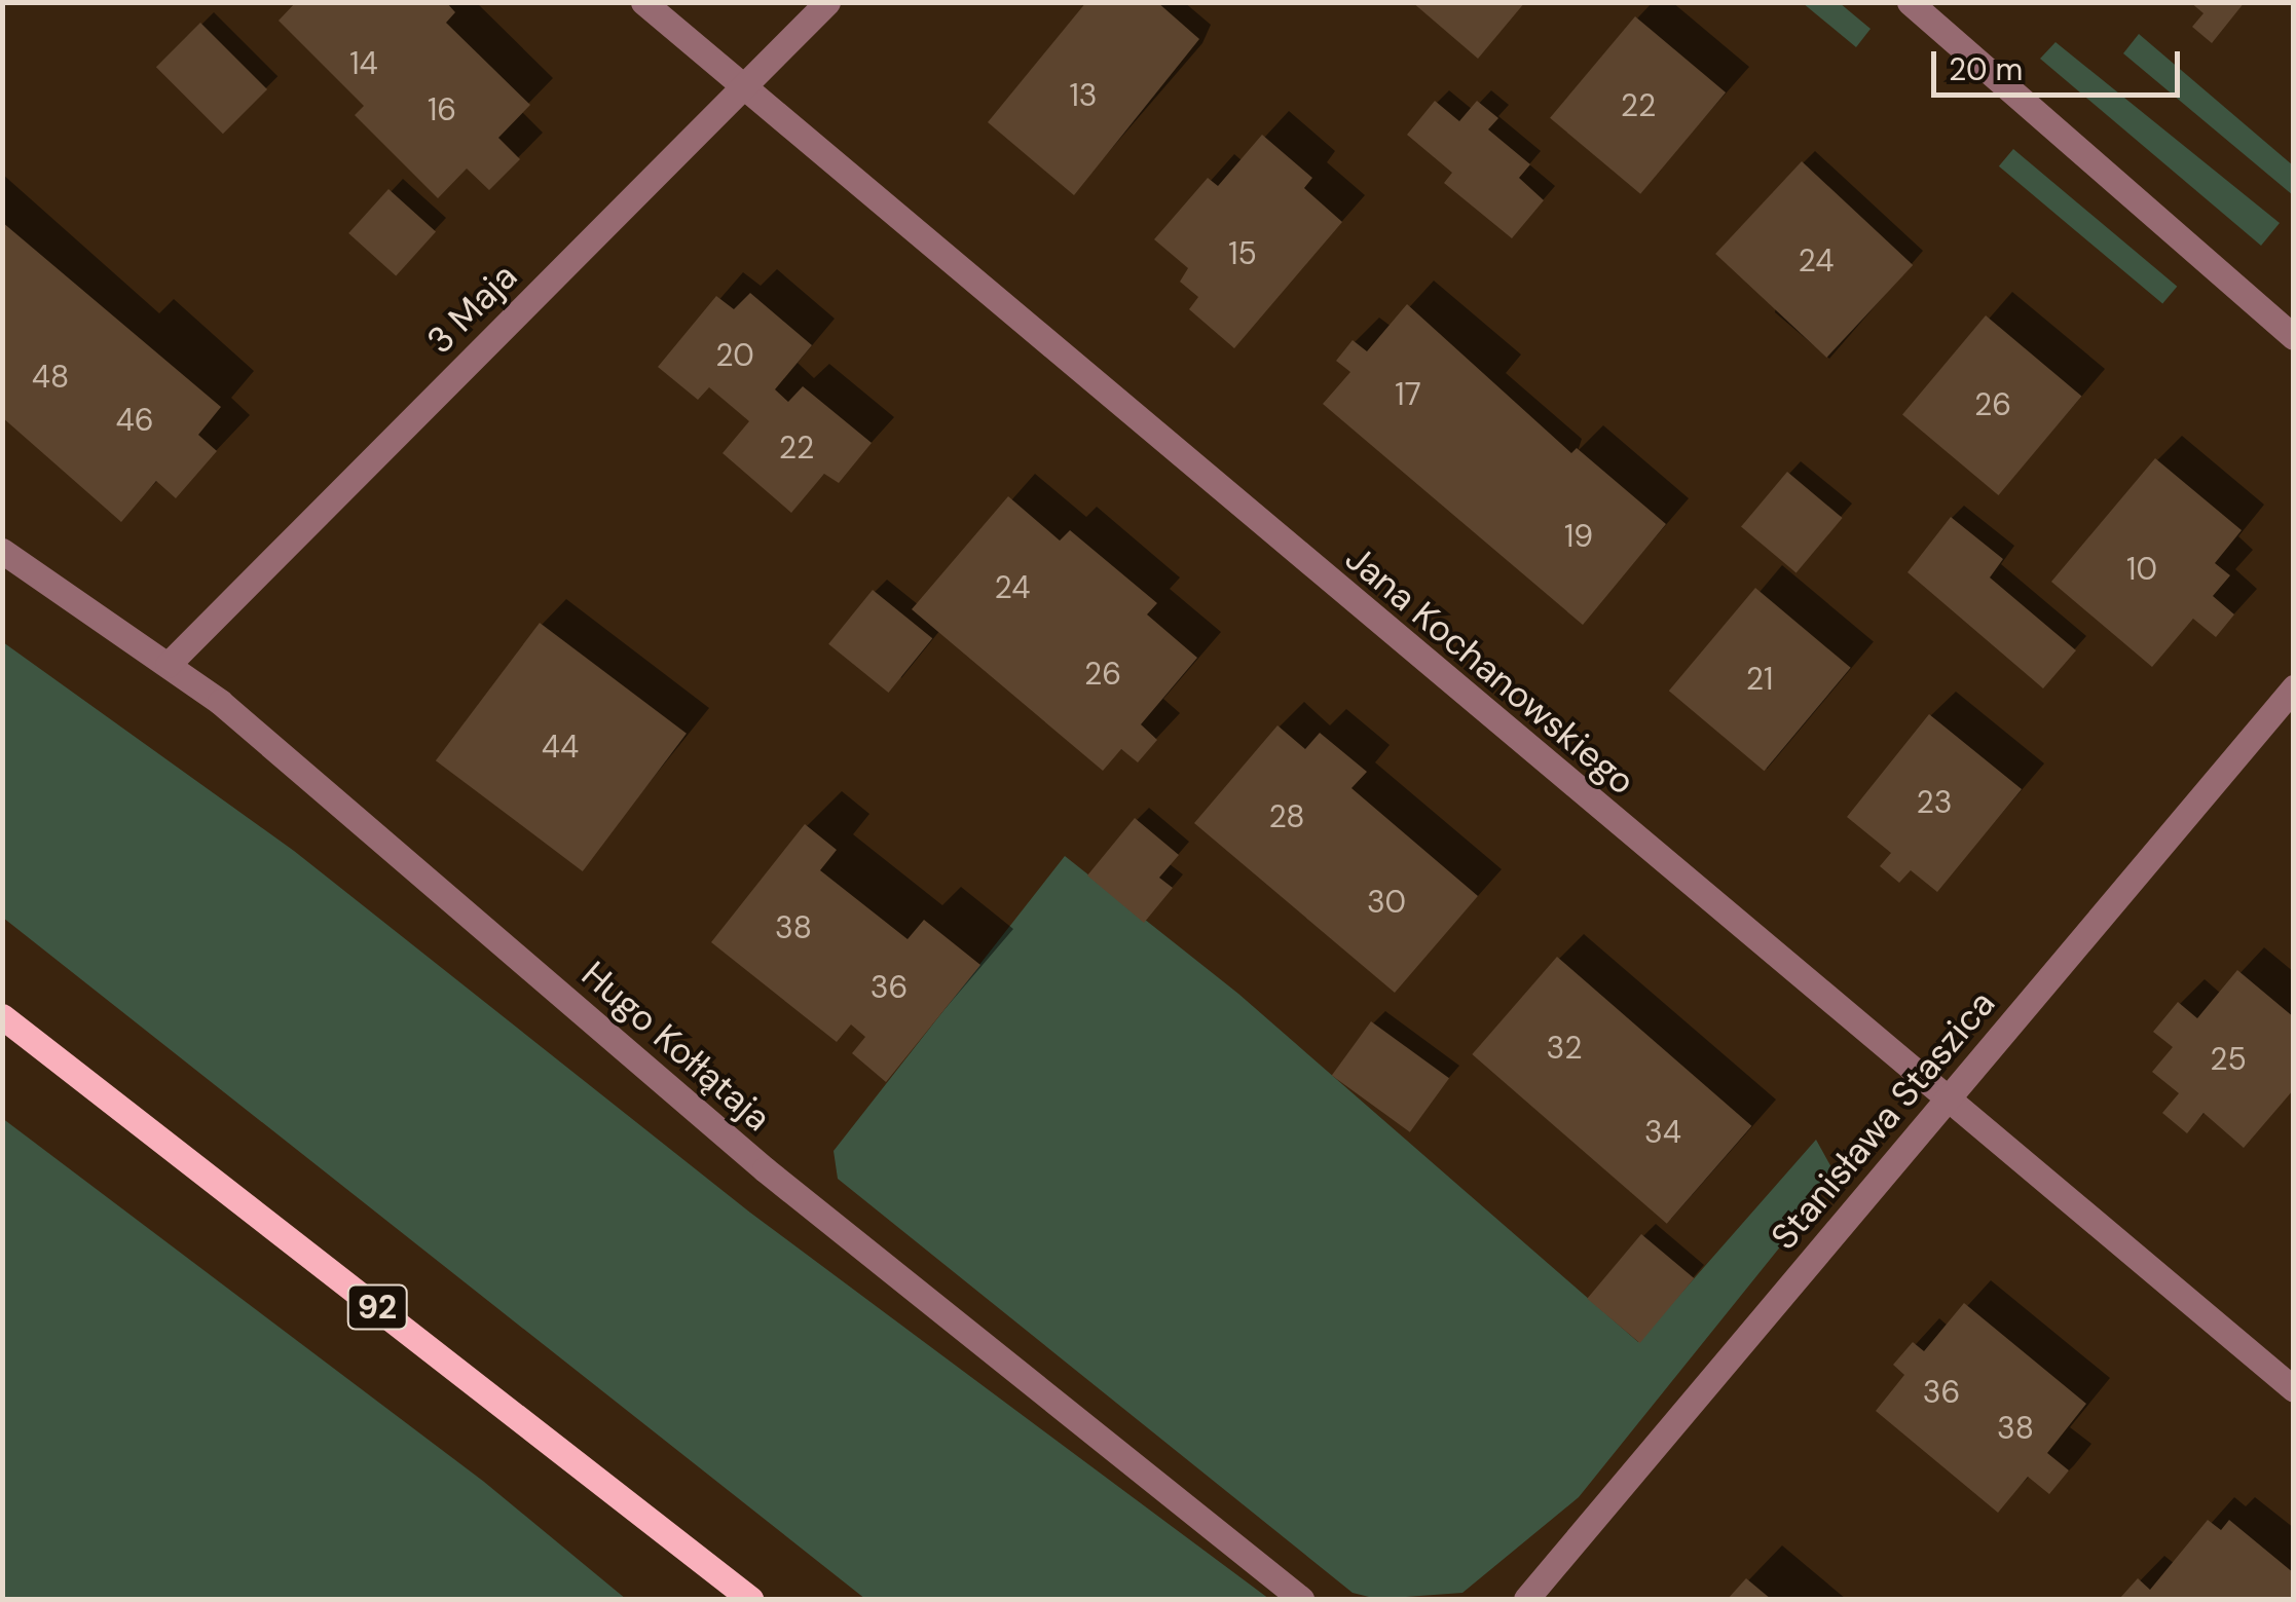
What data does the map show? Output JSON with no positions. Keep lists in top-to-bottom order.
{
  "streets": {
    "main road": ["92"],
    "street": [
      "3 Maja",
      "Jana Kochanowskiego",
      "Hugo Kołłątaja",
      "Stanisława Staszica"
    ]
  },
  "crossings": [
    ["3 Maja", "Jana Kochanowskiego"],
    ["3 Maja", "Hugo Kołłątaja"],
    ["Jana Kochanowskiego", "Stanisława Staszica"]
  ],
  "house_numbers": [
    "14",
    "13",
    "22",
    "16",
    "15",
    "24",
    "20",
    "48",
    "17",
    "26",
    "46",
    "22",
    "19",
    "10",
    "24",
    "26",
    "21",
    "44",
    "23",
    "28",
    "30",
    "38",
    "36",
    "32",
    "25",
    "34",
    "36",
    "38"
  ],
  "scale_bar": "20 m"
}
